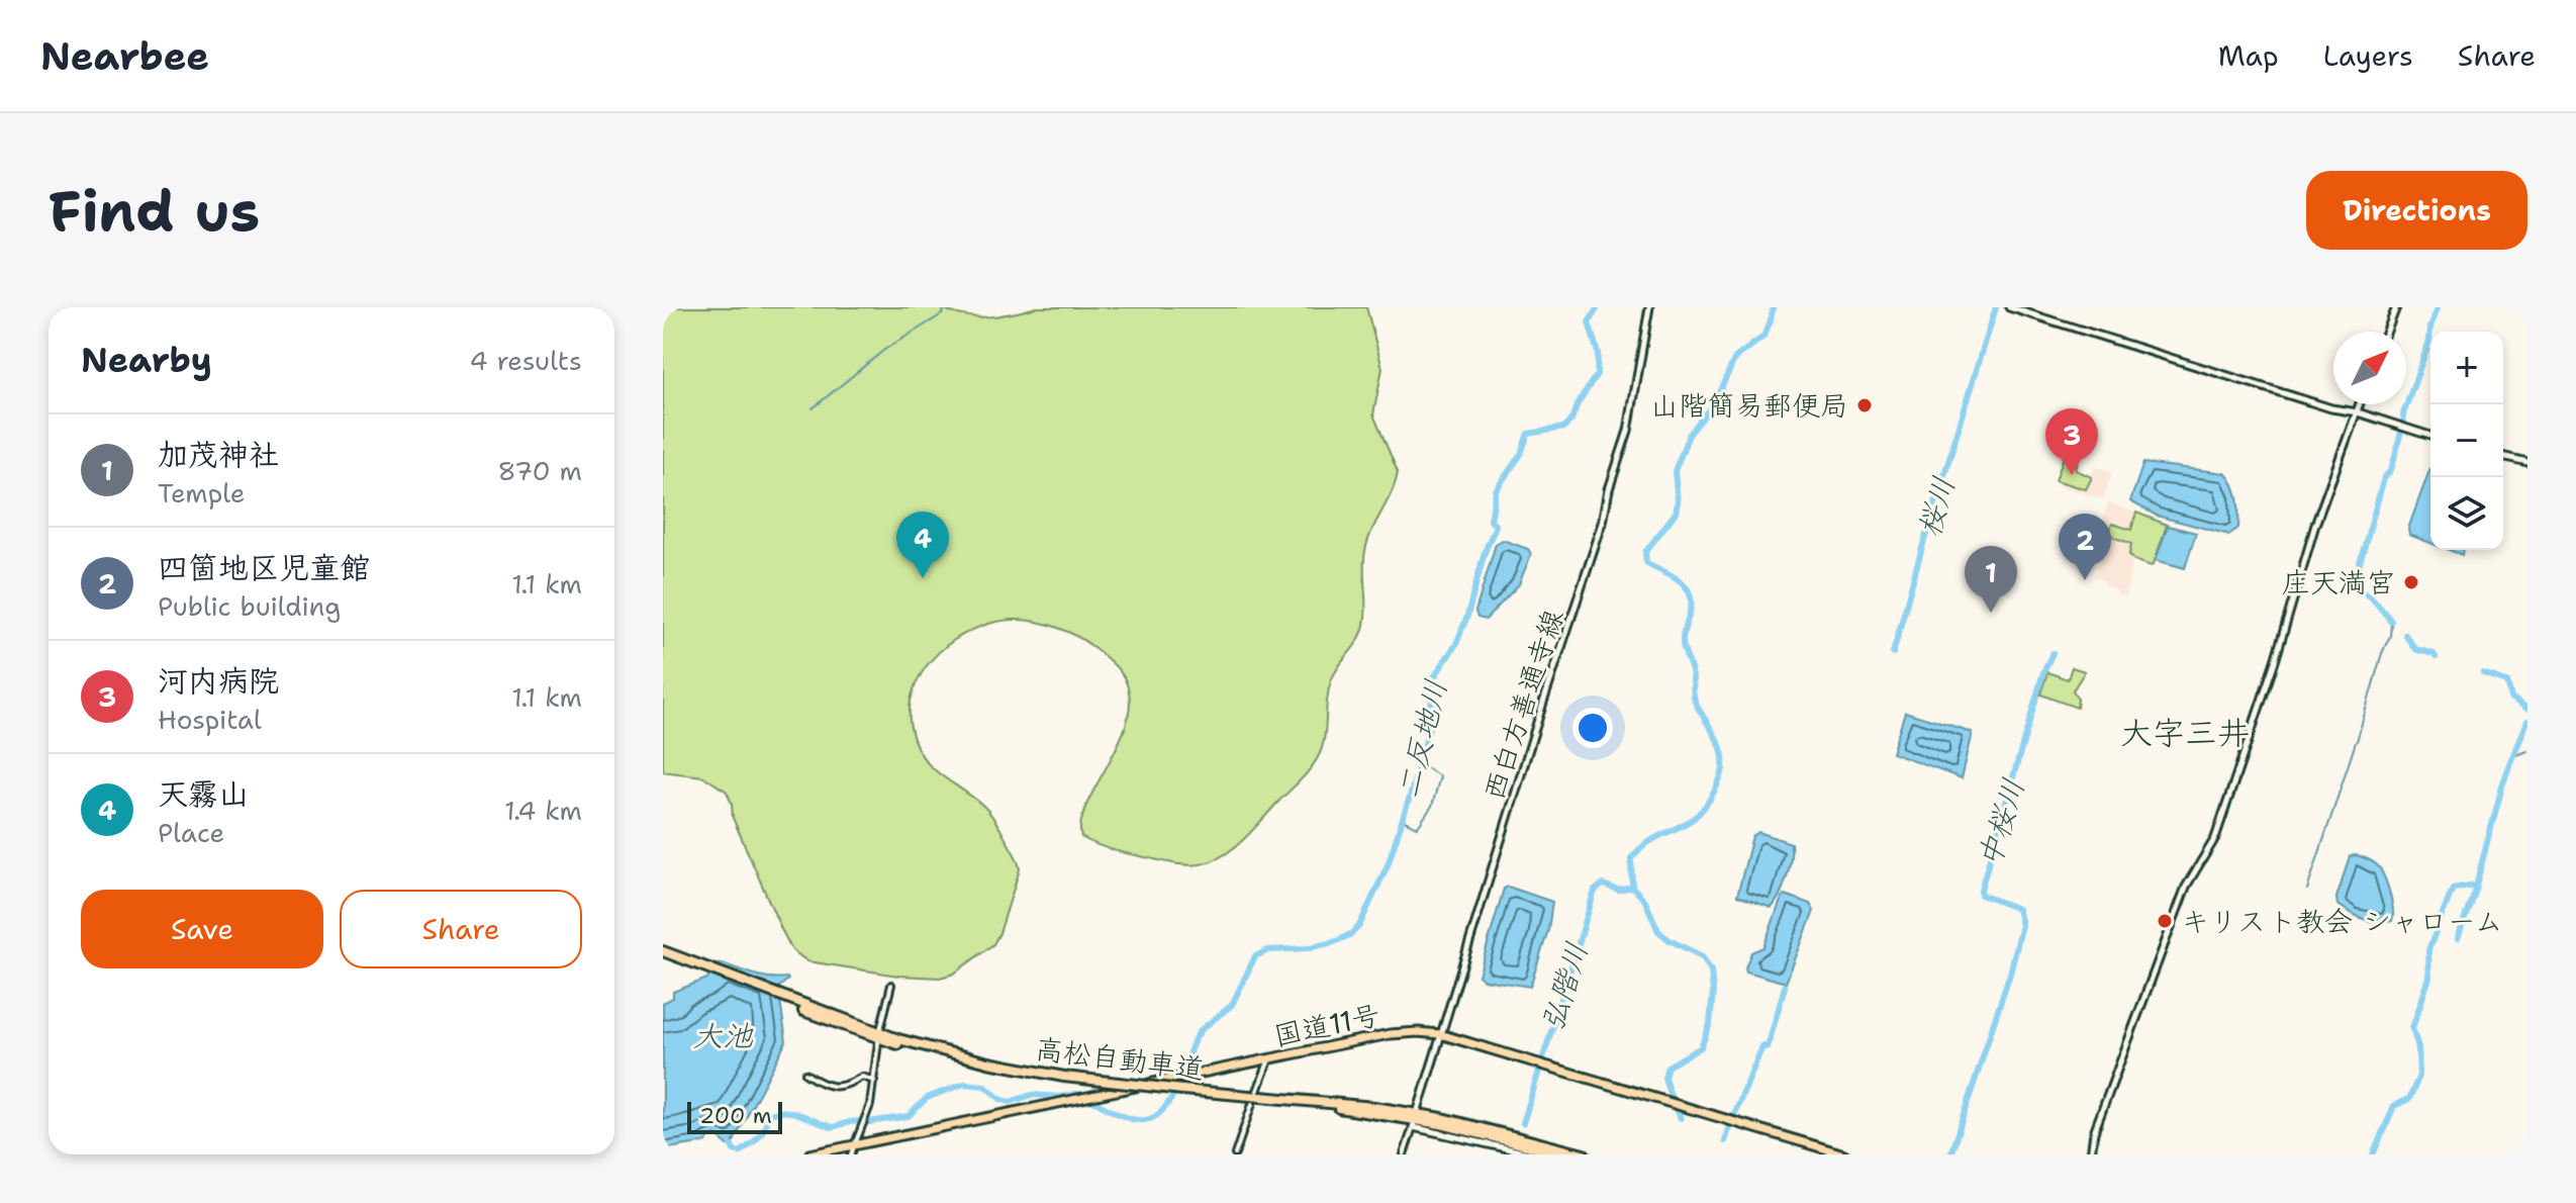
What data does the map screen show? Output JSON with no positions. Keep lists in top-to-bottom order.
{
  "streets": {
    "highway": ["国道11号", "高松自動車道"],
    "main road": ["西白方善通寺線"]
  },
  "crossings": [
    ["西白方善通寺線", "国道11号"]
  ],
  "districts": ["大字三井"],
  "water": [
    "桜川",
    "二反地川",
    "中桜川",
    "弘階川",
    "大池"
  ],
  "places": ["山階簡易郵便局", "庄天満宮", "キリスト教会 シャローム"],
  "scale_bar": "200 m",
  "north": "top right",
  "page": {
    "header": "Nearbee",
    "nav": ["Map", "Layers", "Share"],
    "buttons": [
      "Directions",
      ["Save", "Share"]
    ],
    "title": "Find us",
    "heading": ["Nearby", "4 results"],
    "map_buttons": ["+", "−"],
    "pins": [
      "3",
      "4",
      "2",
      "1"
    ],
    "list": [
      {
        "mark": "1",
        "name": "加茂神社",
        "note": "Temple",
        "value": "870 m"
      },
      {
        "mark": "2",
        "name": "四箇地区児童館",
        "note": "Public building",
        "value": "1.1 km"
      },
      {
        "mark": "3",
        "name": "河内病院",
        "note": "Hospital",
        "value": "1.1 km"
      },
      {
        "mark": "4",
        "name": "天霧山",
        "note": "Place",
        "value": "1.4 km"
      }
    ],
    "scale": "200 m"
  }
}
